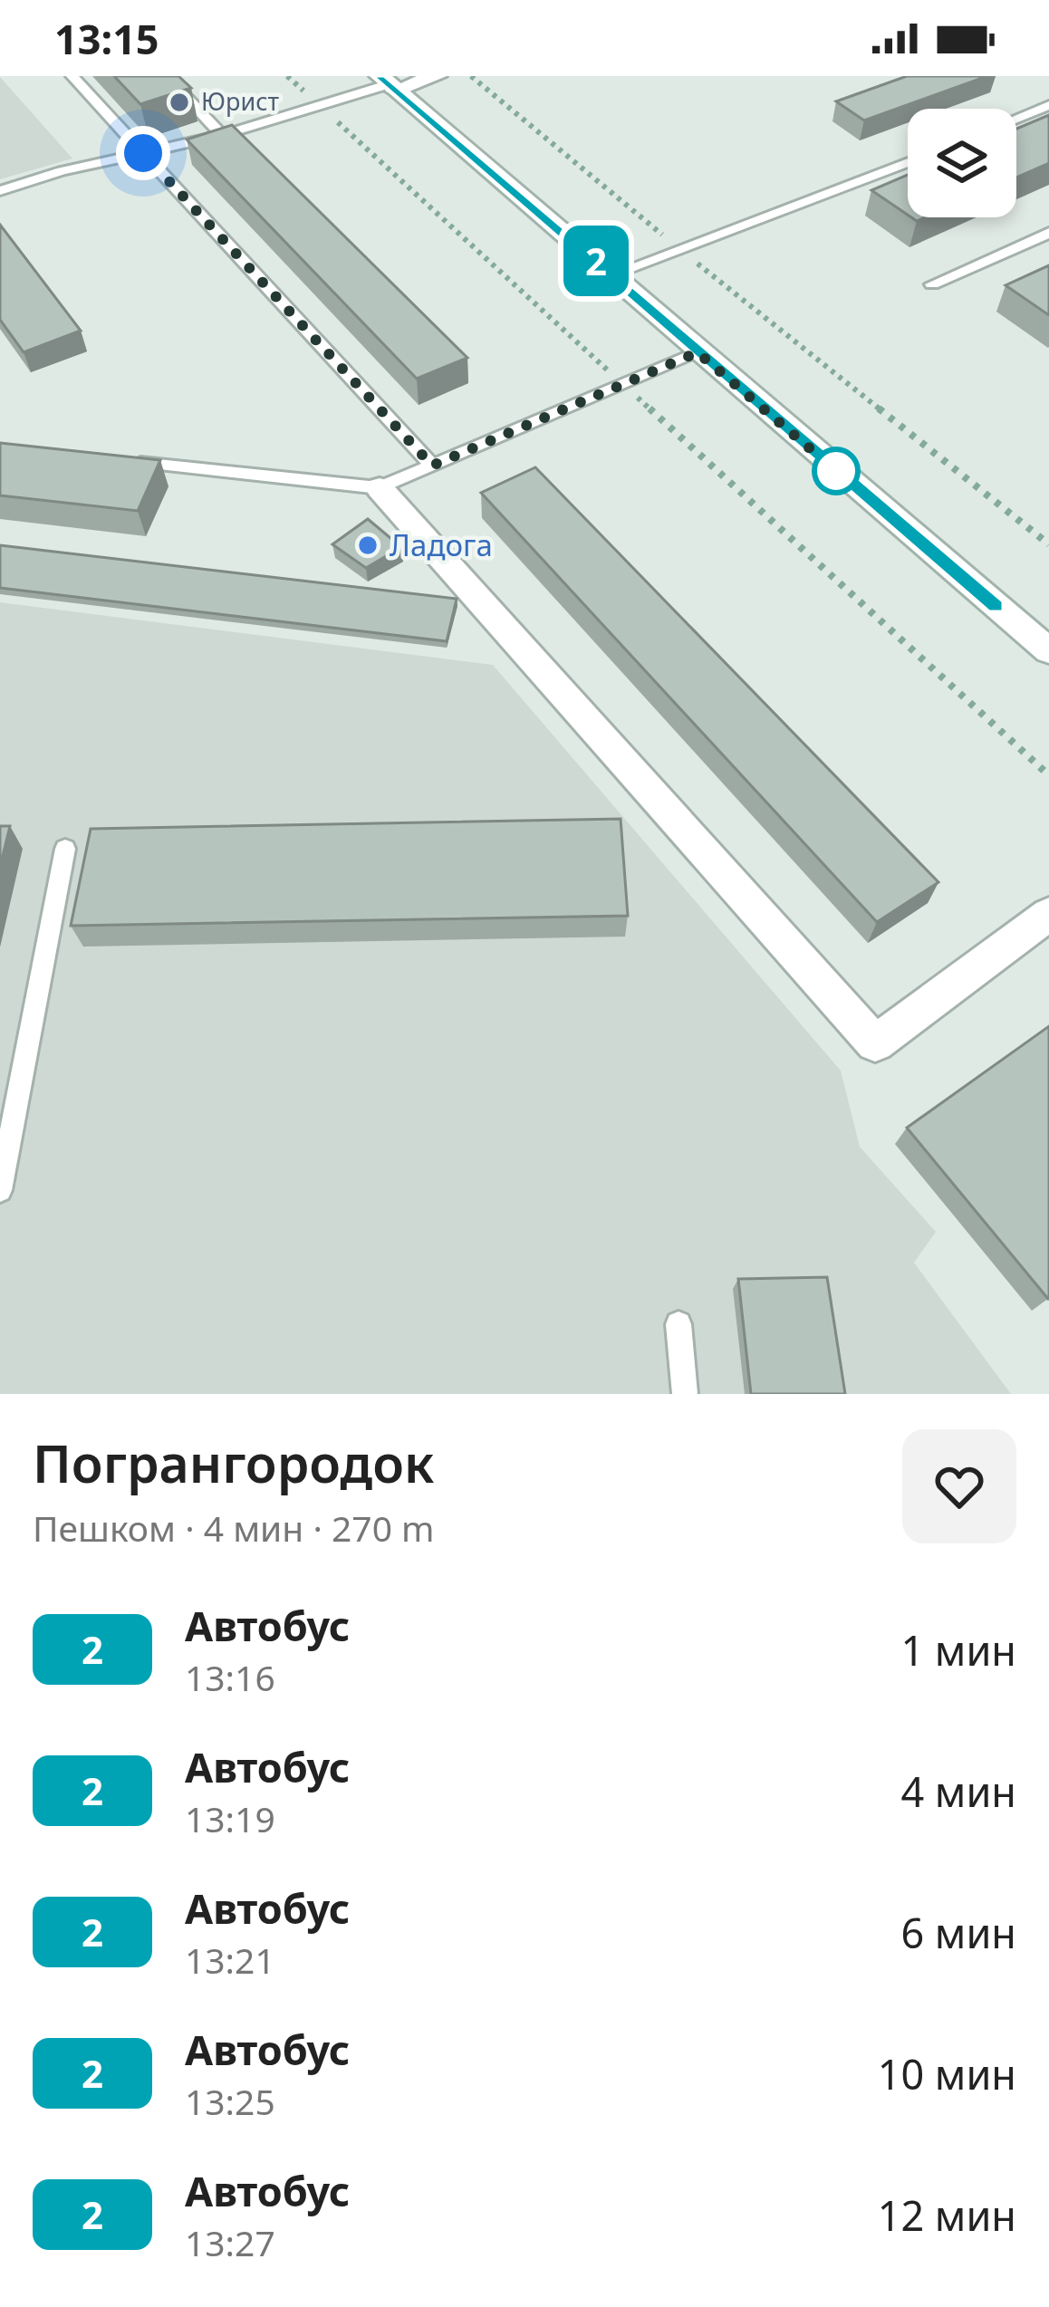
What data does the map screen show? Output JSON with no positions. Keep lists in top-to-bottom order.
{
  "places": ["Юрист", "Ладога"],
  "lines": ["bus line 2"],
  "page": {
    "status": "13:15",
    "on_map": "2",
    "heading": ["Погрангородок", "Пешком · 4 мин · 270 m"],
    "list": [
      {
        "mark": "2",
        "name": "Автобус",
        "note": "13:16",
        "value": "1 мин"
      },
      {
        "mark": "2",
        "name": "Автобус",
        "note": "13:19",
        "value": "4 мин"
      },
      {
        "mark": "2",
        "name": "Автобус",
        "note": "13:21",
        "value": "6 мин"
      },
      {
        "mark": "2",
        "name": "Автобус",
        "note": "13:25",
        "value": "10 мин"
      },
      {
        "mark": "2",
        "name": "Автобус",
        "note": "13:27",
        "value": "12 мин"
      }
    ]
  }
}
